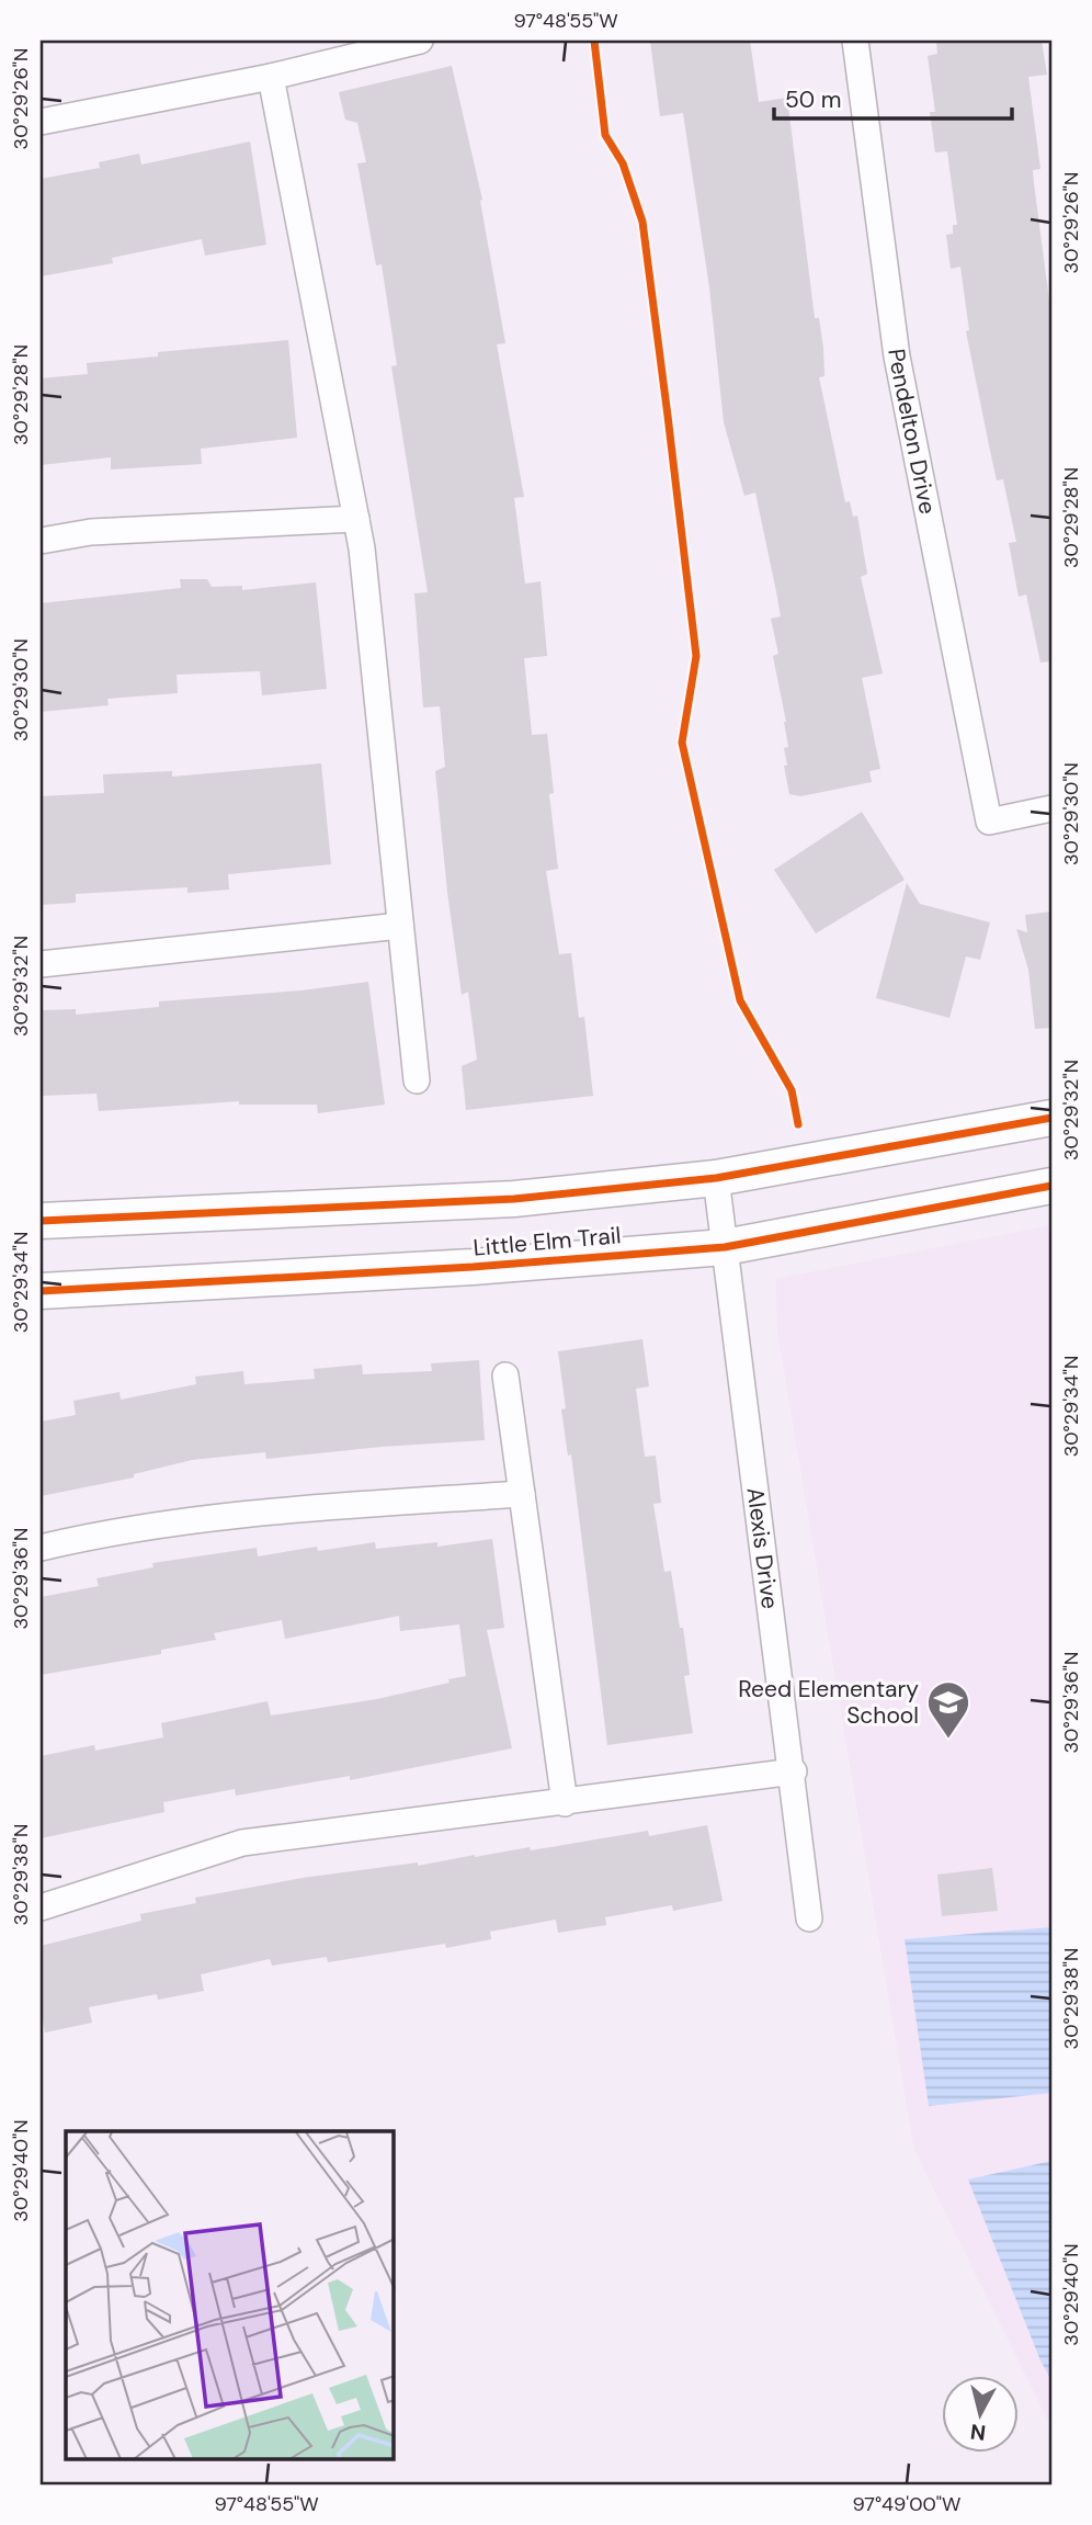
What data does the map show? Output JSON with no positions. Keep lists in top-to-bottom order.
{
  "streets": {
    "street": ["Pendelton Drive", "Little Elm Trail", "Alexis Drive"]
  },
  "crossings": [
    ["Little Elm Trail", "Alexis Drive"]
  ],
  "places": {
    "school or university": ["Reed Elementary School"]
  },
  "scale_bar": "50 m",
  "north": "bottom",
  "coordinates": [
    "97°48'55\"W",
    "30°29'26\"N",
    "30°29'28\"N",
    "30°29'30\"N",
    "30°29'32\"N",
    "30°29'34\"N",
    "30°29'36\"N",
    "30°29'38\"N",
    "30°29'40\"N",
    "97°49'00\"W"
  ]
}
